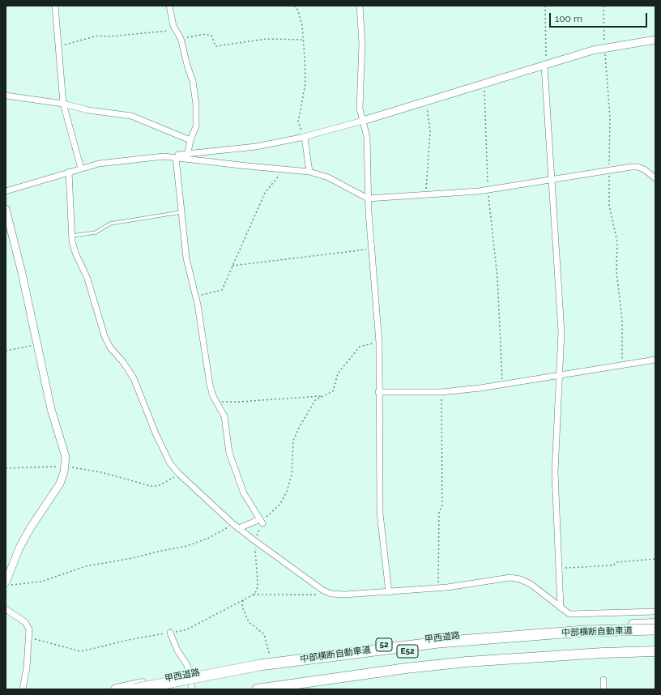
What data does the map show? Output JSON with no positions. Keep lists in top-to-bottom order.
{
  "streets": {
    "highway": [
      "中部横断自動車道",
      "甲西道路",
      "52",
      "E52"
    ]
  },
  "scale_bar": "100 m"
}
